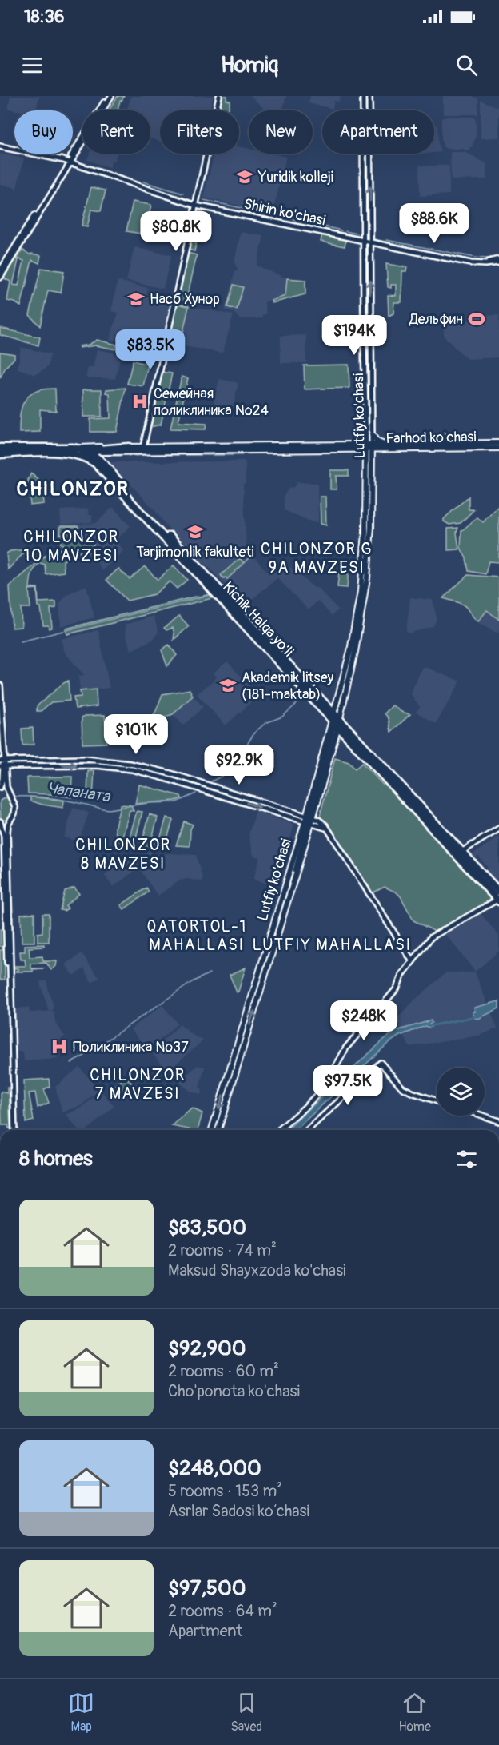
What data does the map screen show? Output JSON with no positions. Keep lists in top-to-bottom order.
{
  "streets": {
    "highway": ["Kichik Halqa yo'li"],
    "main road": ["Shirin ko'chasi", "Lutfiy ko'chasi", "Farhod ko'chasi"]
  },
  "crossings": [
    ["Shirin ko'chasi", "Lutfiy ko'chasi"],
    ["Lutfiy ko'chasi", "Farhod ko'chasi"],
    ["Lutfiy ko'chasi", "Kichik Halqa yo'li"],
    ["Farhod ko'chasi", "Kichik Halqa yo'li"]
  ],
  "districts": [
    "CHILONZOR",
    "CHILONZOR 10 MAVZESI",
    "CHILONZOR G 9A MAVZESI",
    "CHILONZOR 8 MAVZESI",
    "QATORTOL-1 MAHALLASI",
    "LUTFIY MAHALLASI",
    "CHILONZOR 7 MAVZESI"
  ],
  "water": ["Чапаната"],
  "places": {
    "school or university": [
      "Yuridik kolleji",
      "Насб Хунор",
      "Tarjimonlik fakulteti",
      "Akademik litsey (181-maktab)"
    ],
    "sports": ["Дельфин"],
    "hospital": ["Семейная поликлиника №24", "Поликлиника №37"]
  },
  "page": {
    "status": "18:36",
    "header": "Homiq",
    "chip": [
      "Buy",
      "Rent",
      "Filters",
      "New",
      "Apartment"
    ],
    "price": [
      "$88.6K",
      "$80.8K",
      "$194K",
      "$83.5K",
      "$101K",
      "$92.9K",
      "$248K",
      "$97.5K"
    ],
    "heading": "8 homes",
    "list": [
      {
        "name": "$83,500",
        "note": "2 rooms · 74 m² · Maksud Shayxzoda ko'chasi"
      },
      {
        "name": "$92,900",
        "note": "2 rooms · 60 m² · Cho'ponota ko'chasi"
      },
      {
        "name": "$248,000",
        "note": "5 rooms · 153 m² · Asrlar Sadosi ko‘chasi"
      },
      {
        "name": "$97,500",
        "note": "2 rooms · 64 m² · Apartment"
      }
    ],
    "tabs": ["Map", "Saved", "Home"]
  }
}
